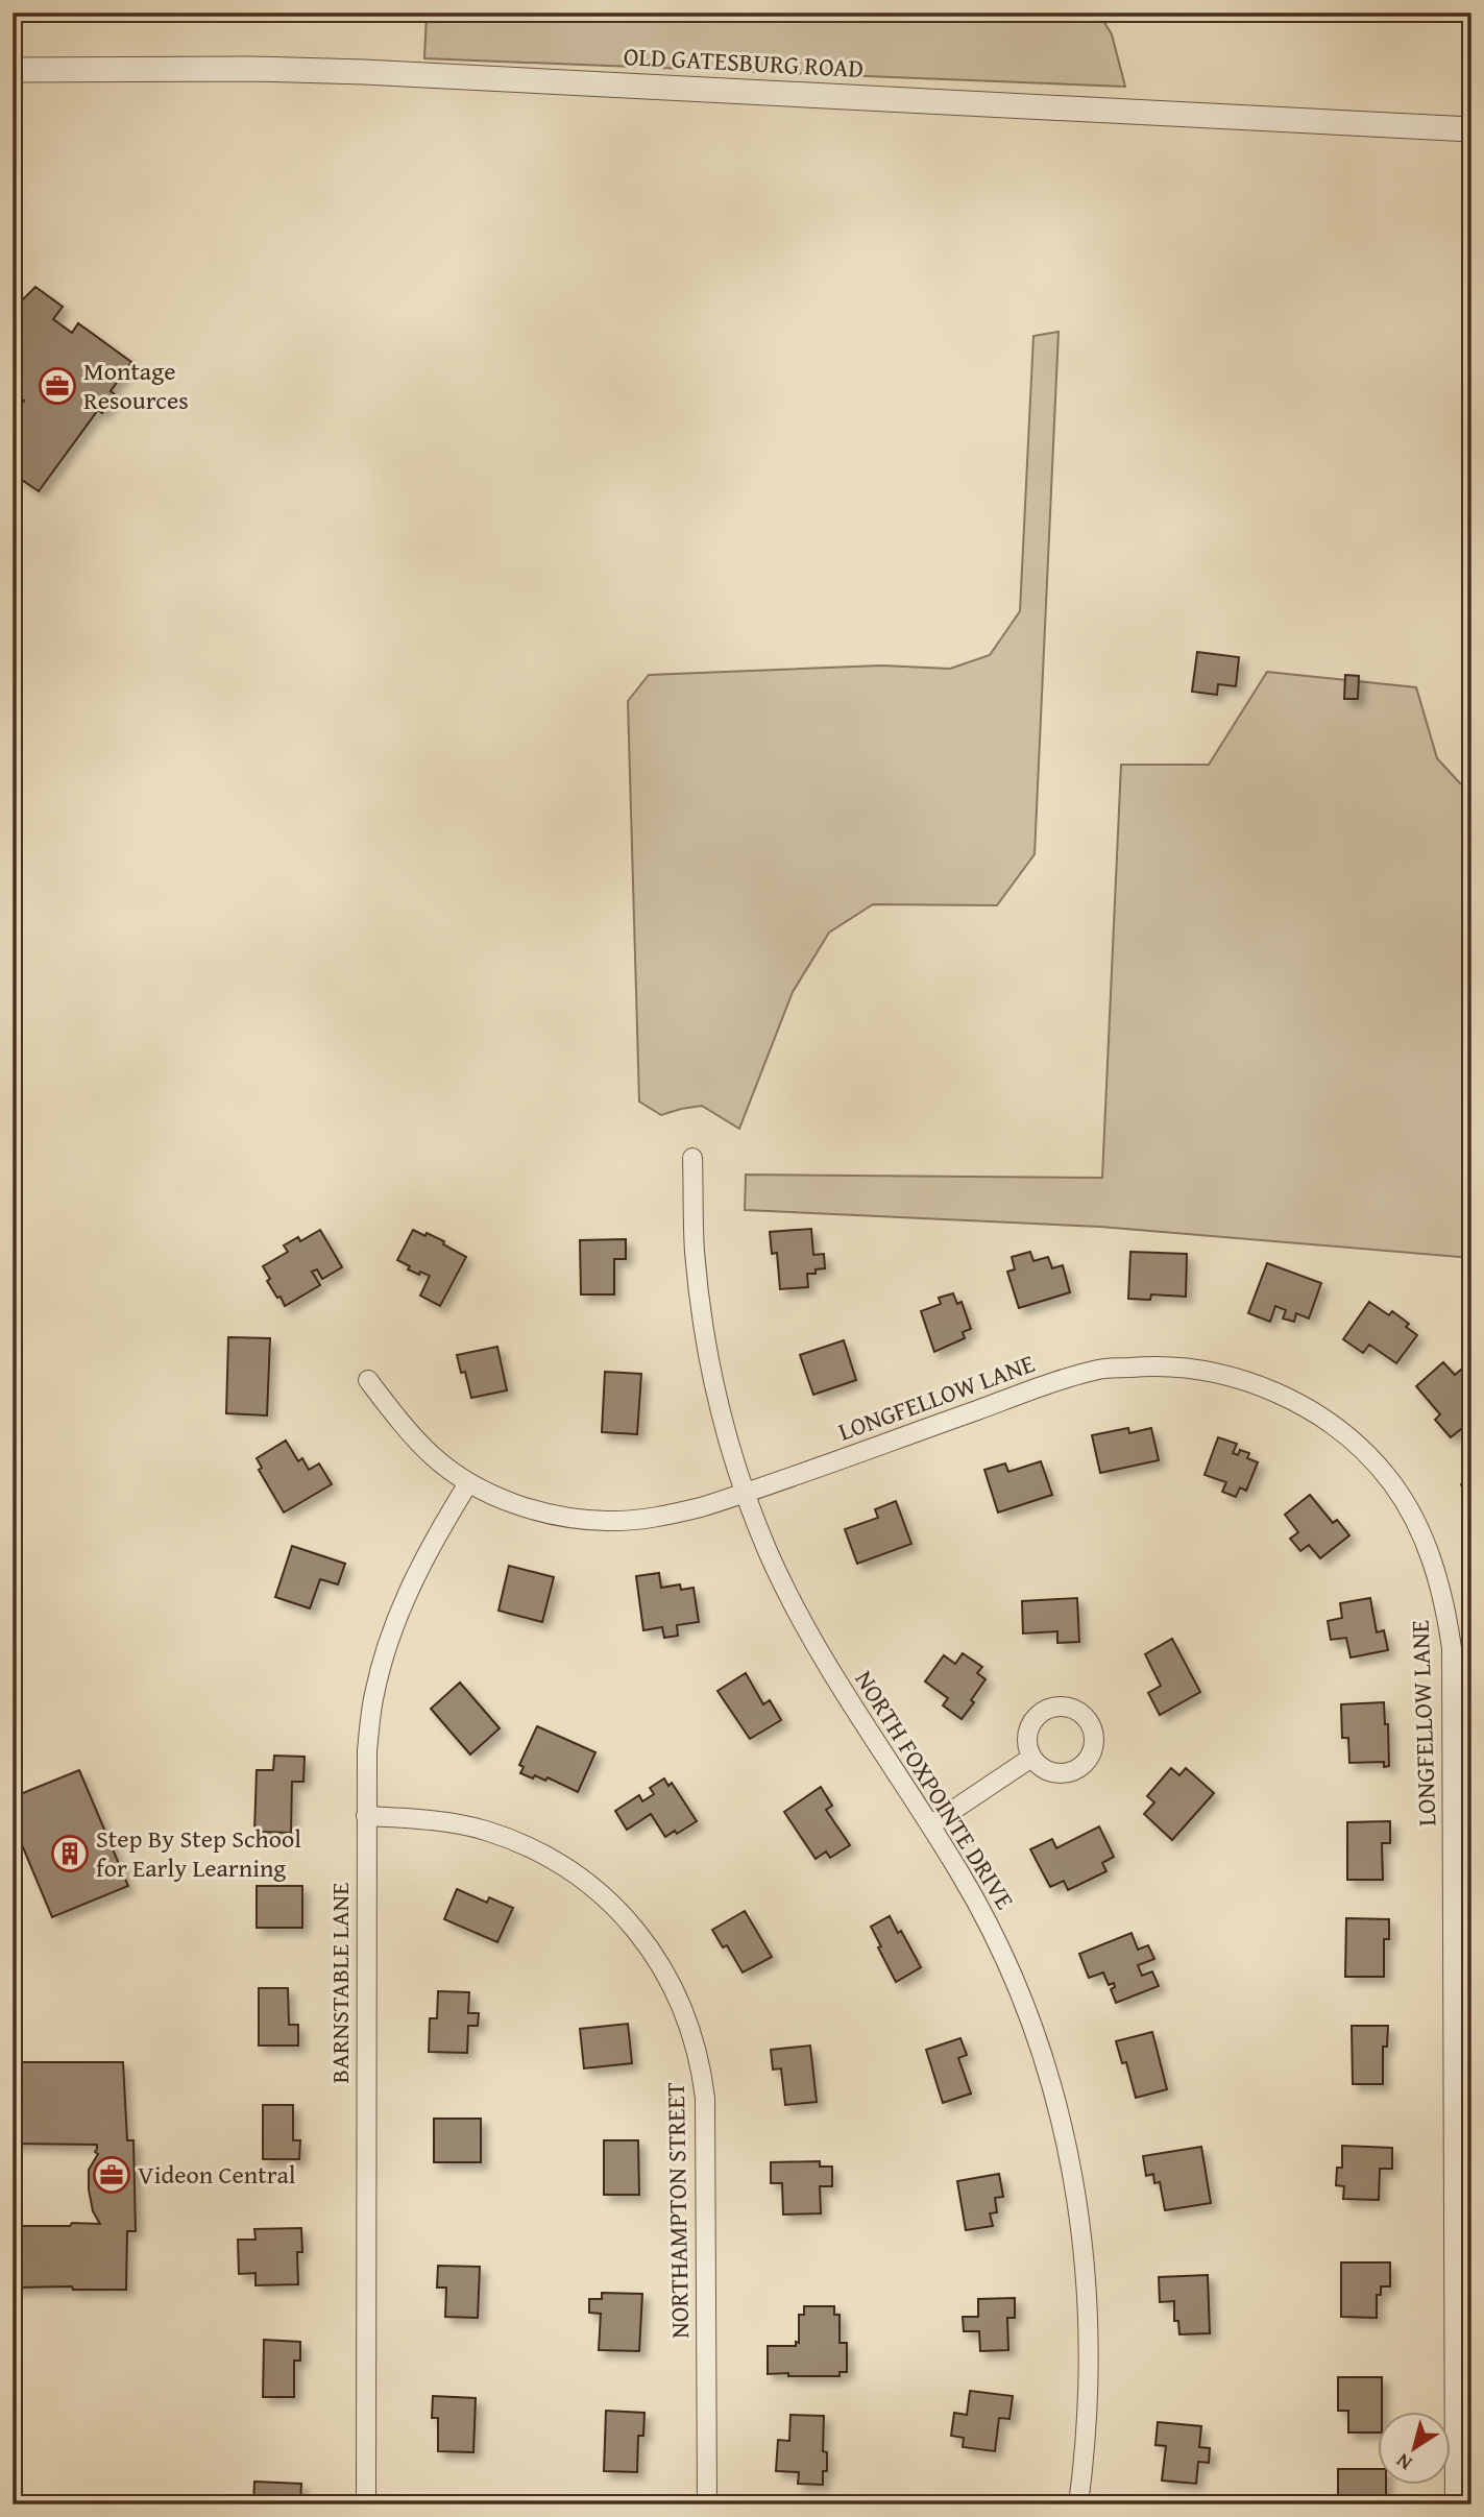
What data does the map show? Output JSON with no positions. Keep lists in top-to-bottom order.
{
  "streets": {
    "street": [
      "OLD GATESBURG ROAD",
      "LONGFELLOW LANE",
      "NORTH FOXPOINTE DRIVE",
      "BARNSTABLE LANE",
      "NORTHAMPTON STREET"
    ]
  },
  "crossings": [
    ["LONGFELLOW LANE", "NORTH FOXPOINTE DRIVE"],
    ["LONGFELLOW LANE", "BARNSTABLE LANE"],
    ["BARNSTABLE LANE", "NORTHAMPTON STREET"]
  ],
  "places": {
    "office": ["Montage Resources", "Videon Central"],
    "building": ["Step By Step School for Early Learning"]
  },
  "north": "bottom left"
}
